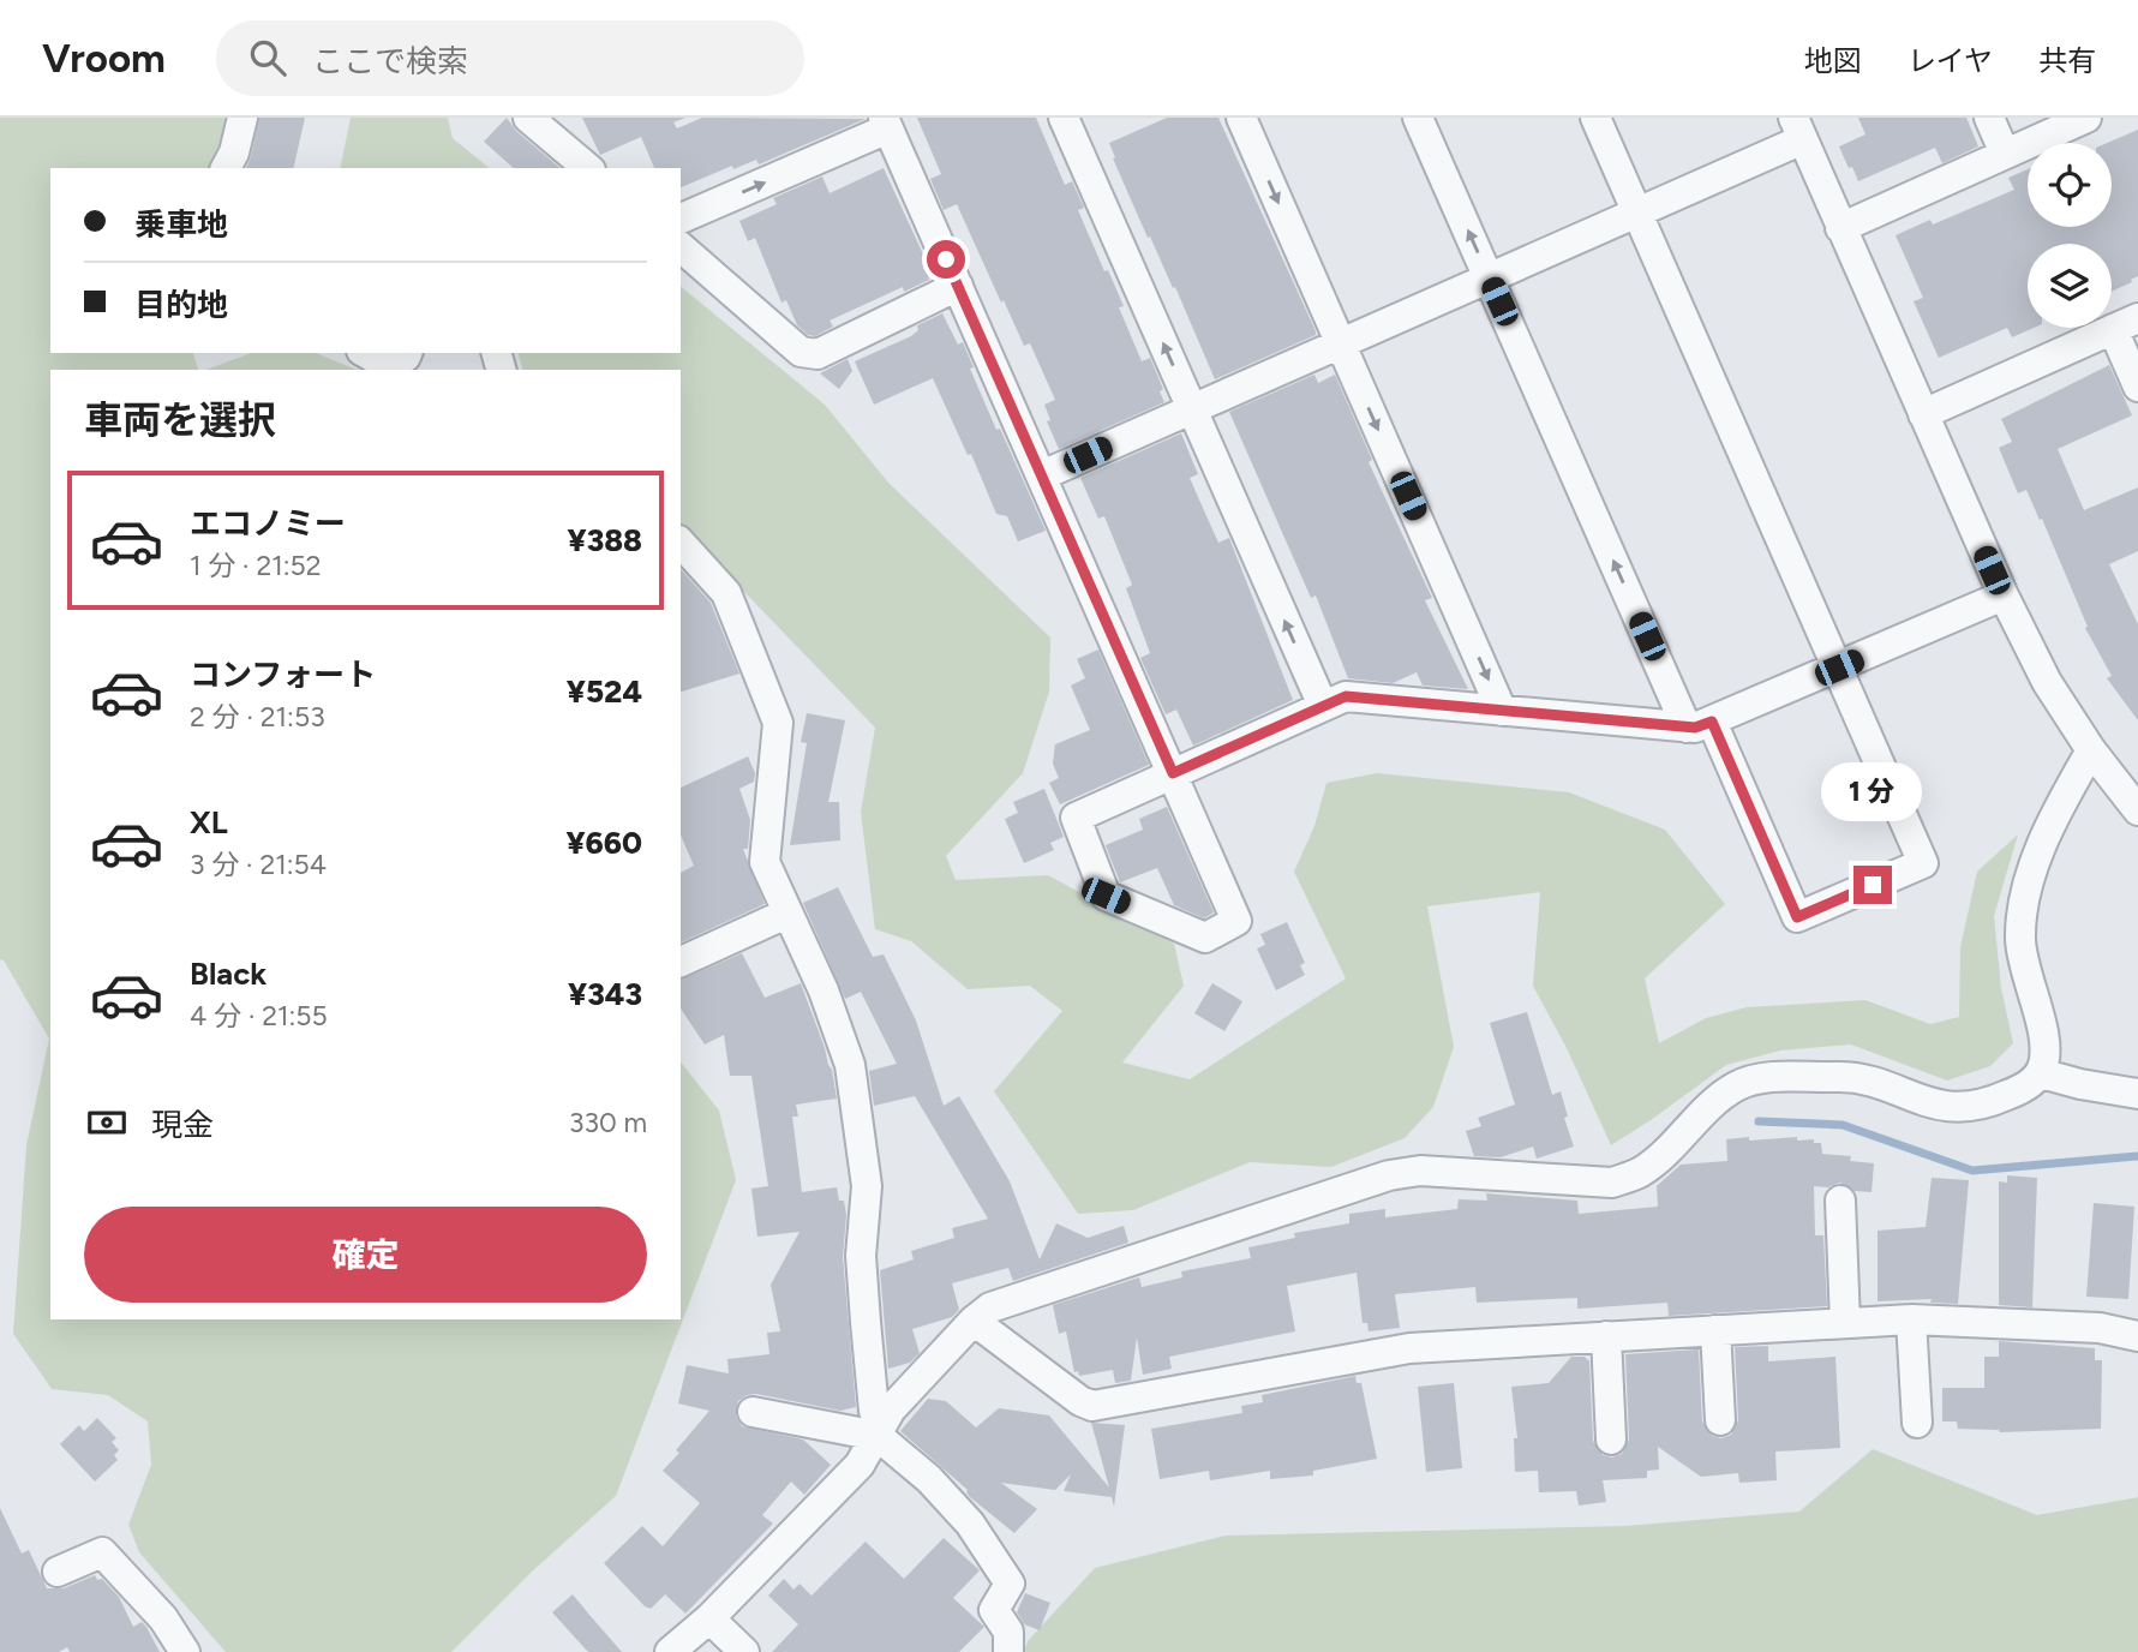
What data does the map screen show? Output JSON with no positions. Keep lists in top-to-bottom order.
{
  "page": {
    "header": "Vroom",
    "search": "ここで検索",
    "nav": ["地図", "レイヤ", "共有"],
    "banner": ["乗車地", "目的地"],
    "heading": "車両を選択",
    "list": [
      {
        "name": "エコノミー",
        "note": "1 分 · 21:52",
        "value": "¥388"
      },
      {
        "name": "コンフォート",
        "note": "2 分 · 21:53",
        "value": "¥524"
      },
      {
        "name": "XL",
        "note": "3 分 · 21:54",
        "value": "¥660"
      },
      {
        "name": "Black",
        "note": "4 分 · 21:55",
        "value": "¥343"
      }
    ],
    "bubble": "1 分",
    "pay": ["現金", "330 m"],
    "buttons": "確定"
  }
}
